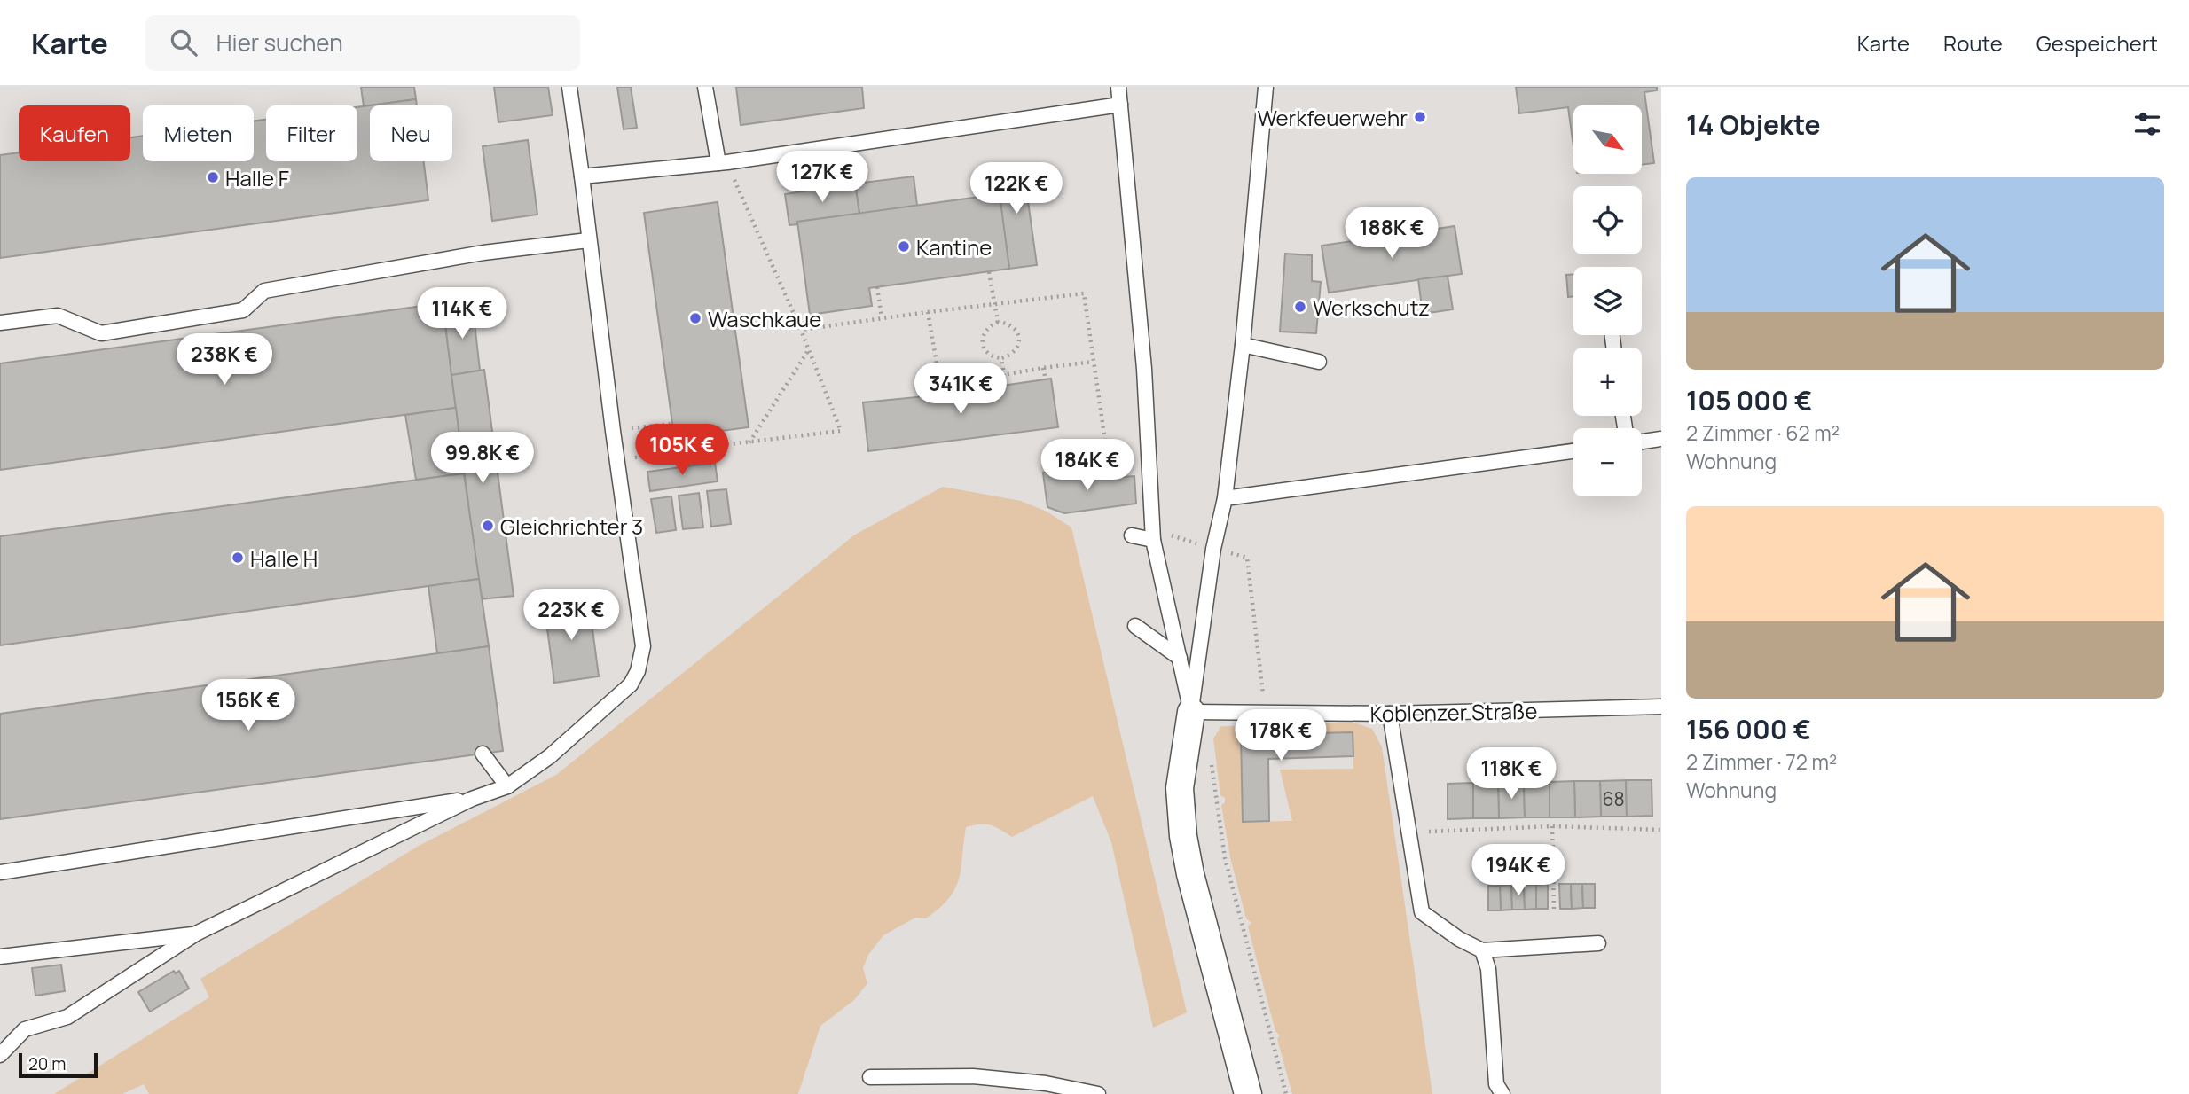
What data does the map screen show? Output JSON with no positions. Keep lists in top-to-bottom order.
{
  "streets": {
    "lane": ["Koblenzer Straße"]
  },
  "places": [
    "Werkfeuerwehr",
    "Halle F",
    "Kantine",
    "Werkschutz",
    "Waschkaue",
    "Gleichrichter 3",
    "Halle H"
  ],
  "house_numbers": ["68"],
  "scale_bar": "20 m",
  "north": "bottom right",
  "page": {
    "header": "Karte",
    "search": "Hier suchen",
    "nav": ["Karte", "Route", "Gespeichert"],
    "heading": "14 Objekte",
    "map_buttons": ["+", "−"],
    "chip": [
      "Kaufen",
      "Mieten",
      "Filter",
      "Neu"
    ],
    "price": [
      "127K €",
      "122K €",
      "188K €",
      "114K €",
      "238K €",
      "341K €",
      "105K €",
      "99.8K €",
      "184K €",
      "223K €",
      "156K €",
      "178K €",
      "118K €",
      "194K €"
    ],
    "list": [
      {
        "name": "105 000 €",
        "note": "2 Zimmer · 62 m² · Wohnung"
      },
      {
        "name": "156 000 €",
        "note": "2 Zimmer · 72 m² · Wohnung"
      }
    ],
    "scale": "20 m"
  }
}
